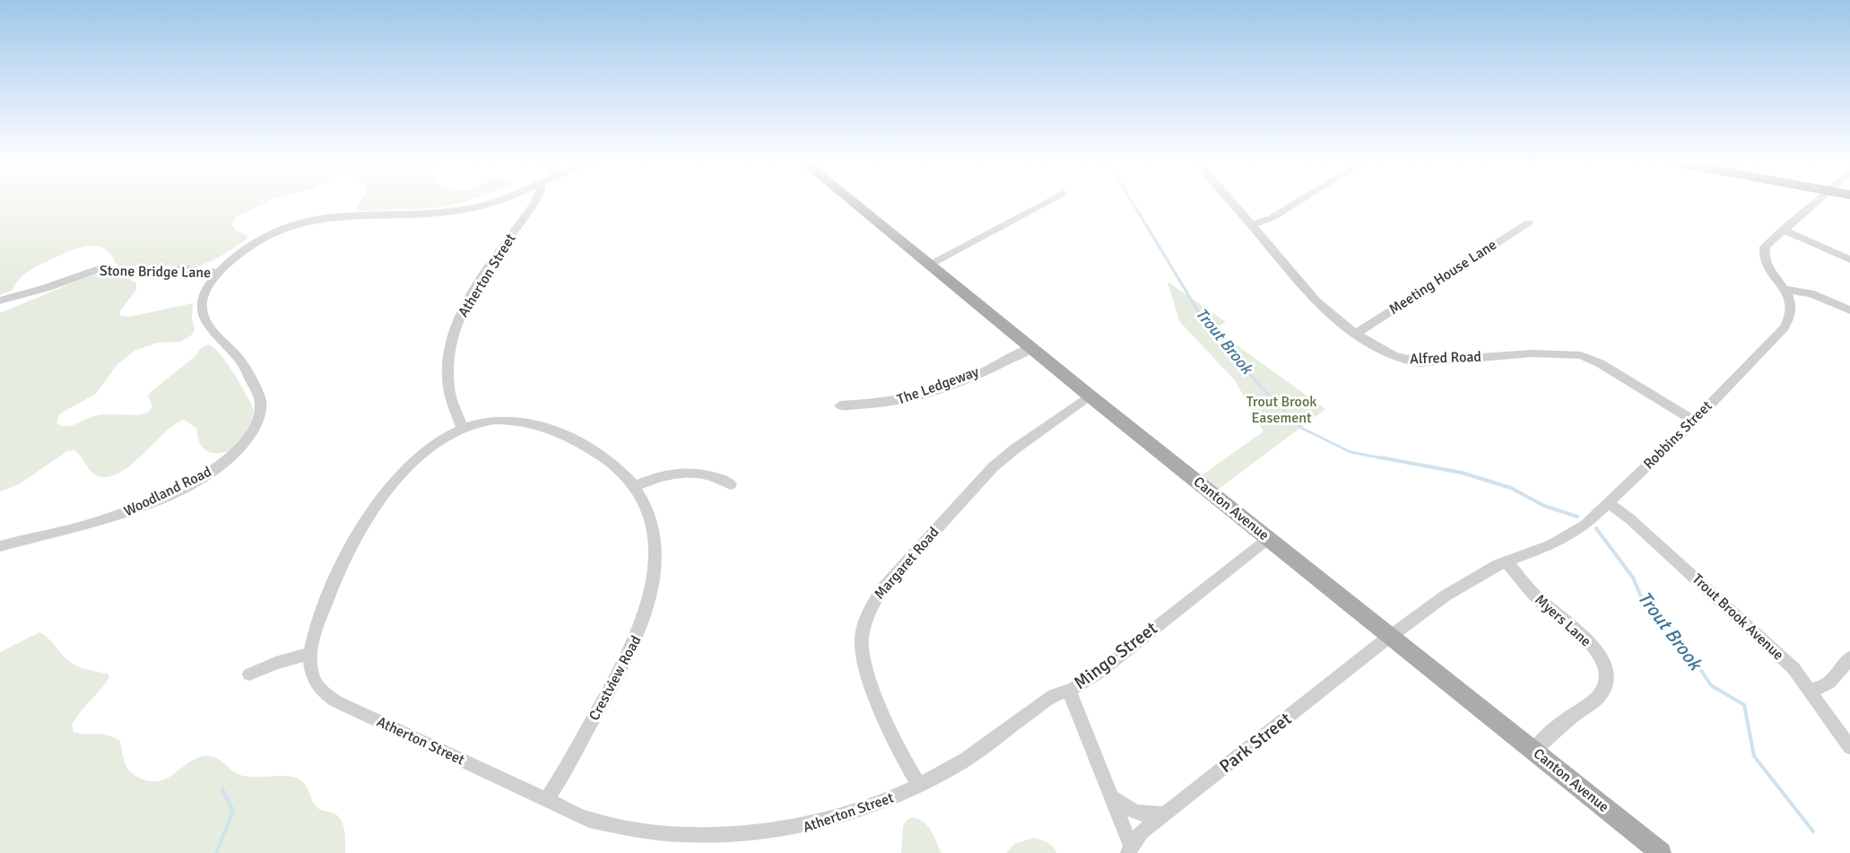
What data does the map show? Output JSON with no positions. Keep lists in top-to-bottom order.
{
  "streets": {
    "main road": ["Canton Avenue"],
    "street": [
      "Stone Bridge Lane",
      "Atherton Street",
      "Meeting House Lane",
      "Alfred Road",
      "The Ledgeway",
      "Robbins Street",
      "Woodland Road",
      "Margaret Road",
      "Trout Brook Avenue",
      "Myers Lane",
      "Mingo Street",
      "Crestview Road",
      "Park Street"
    ]
  },
  "crossings": [
    ["Stone Bridge Lane", "Woodland Road"],
    ["Atherton Street", "Margaret Road"],
    ["Atherton Street", "Mingo Street"],
    ["Atherton Street", "Crestview Road"],
    ["Meeting House Lane", "Alfred Road"],
    ["Alfred Road", "Robbins Street"],
    ["The Ledgeway", "Canton Avenue"],
    ["Robbins Street", "Canton Avenue"],
    ["Robbins Street", "Trout Brook Avenue"],
    ["Robbins Street", "Myers Lane"],
    ["Robbins Street", "Park Street"],
    ["Canton Avenue", "Margaret Road"],
    ["Canton Avenue", "Myers Lane"],
    ["Canton Avenue", "Mingo Street"],
    ["Canton Avenue", "Park Street"],
    ["Mingo Street", "Park Street"]
  ],
  "water": ["Trout Brook"],
  "parks": ["Trout Brook Easement"]
}
